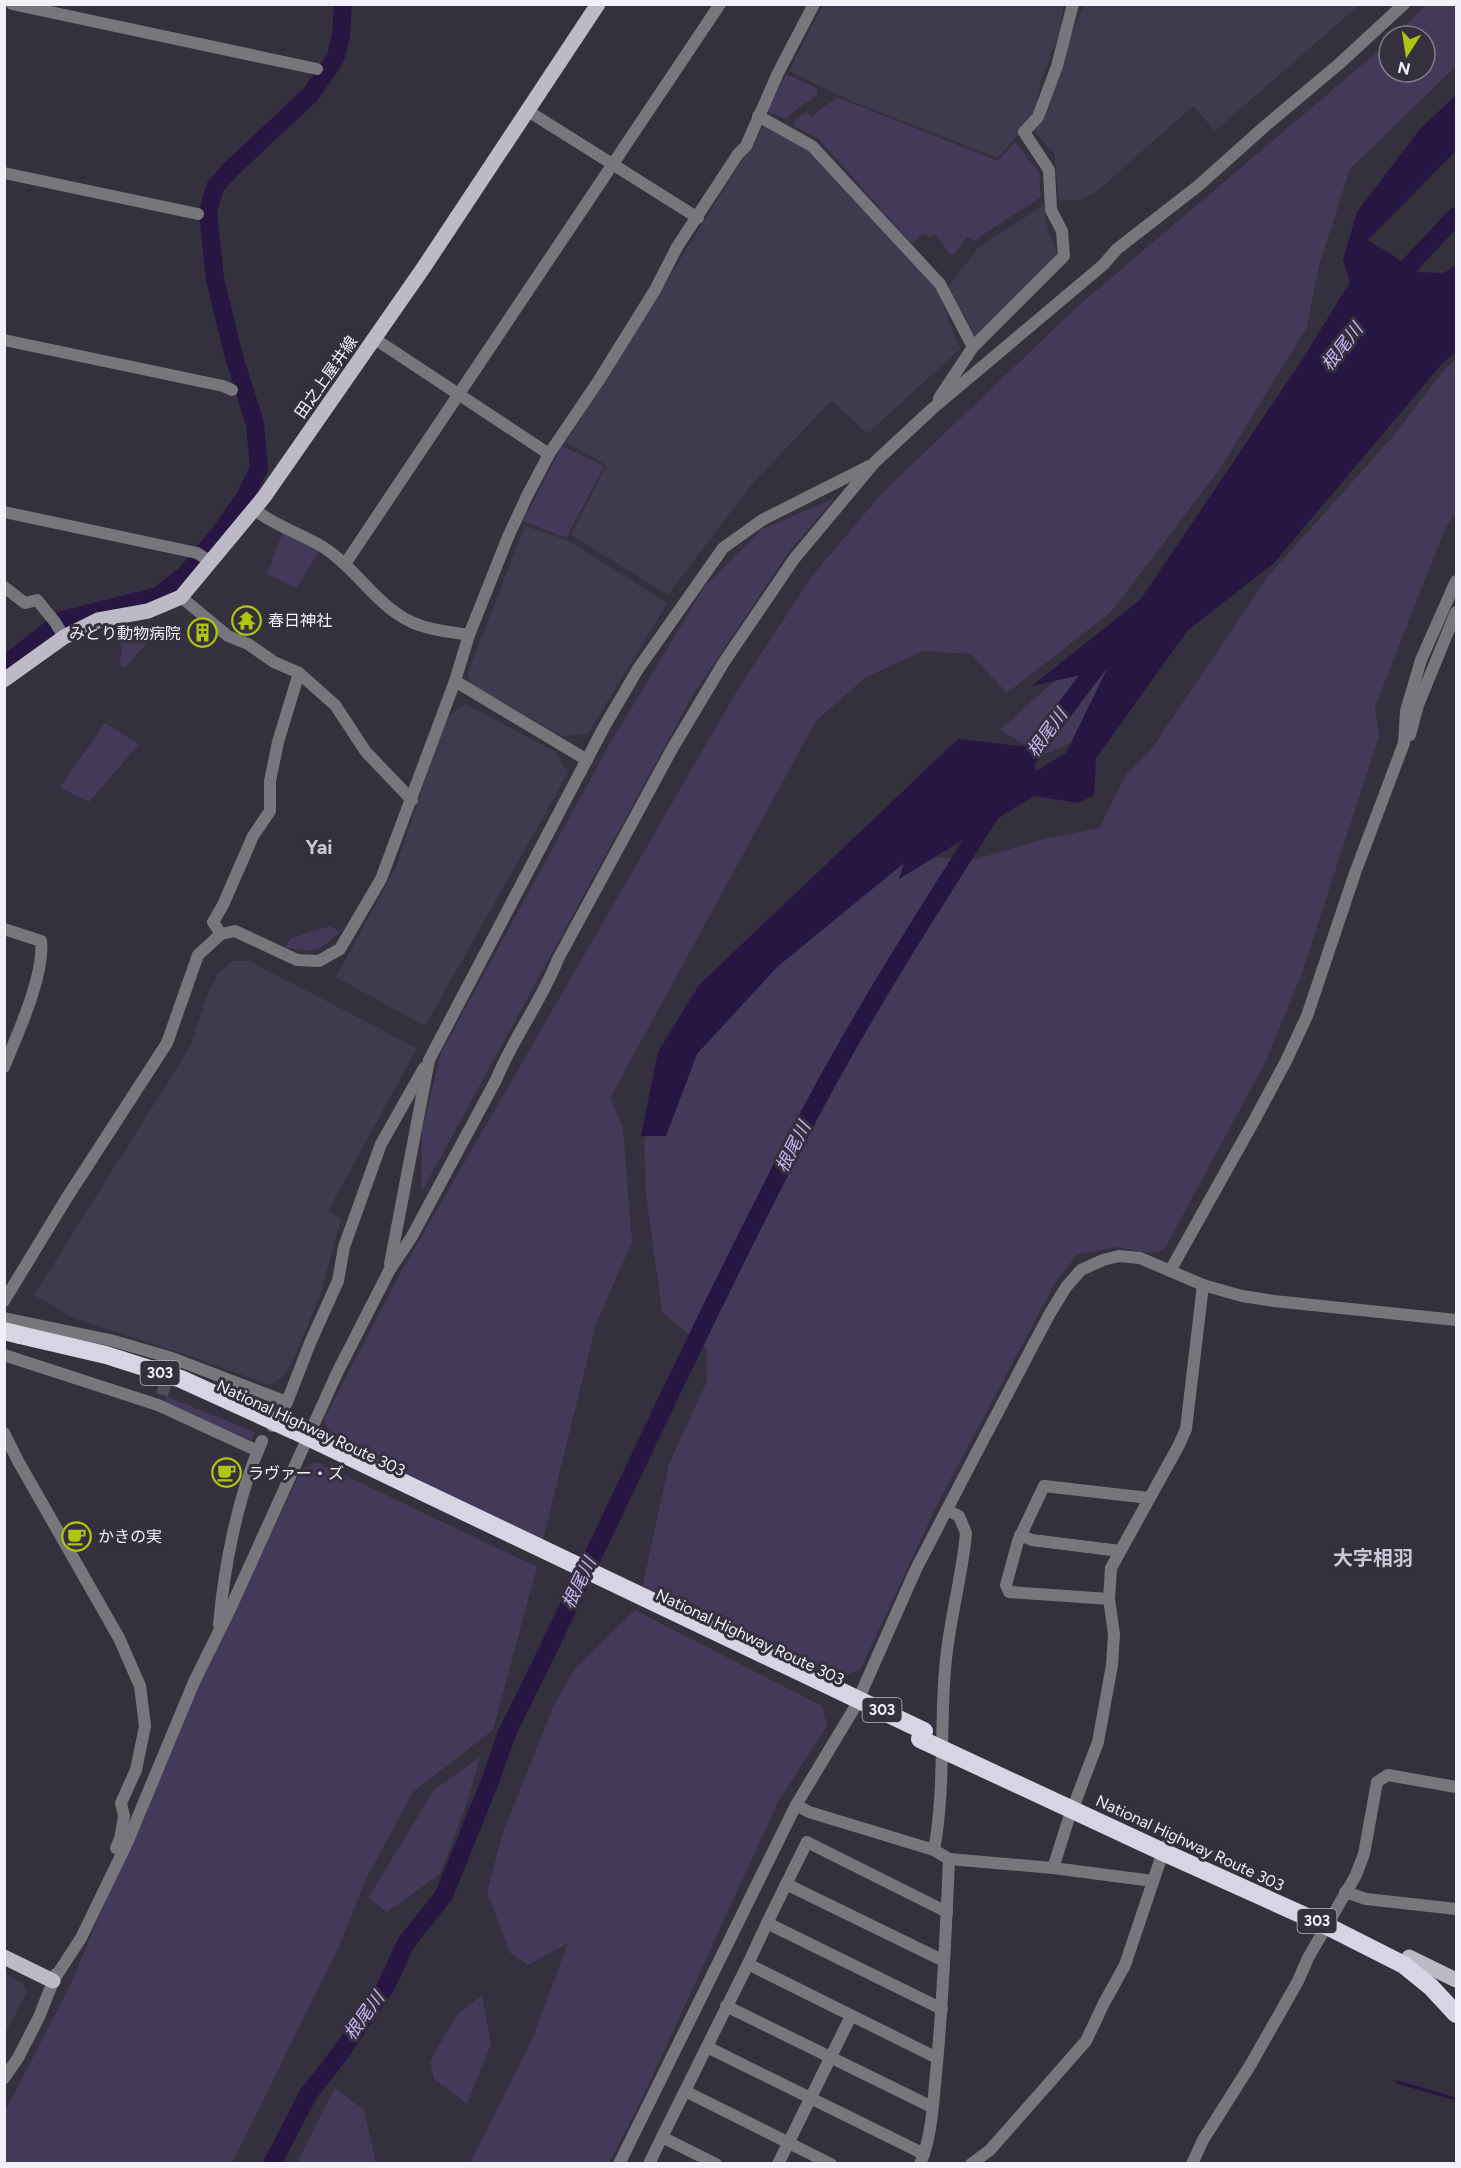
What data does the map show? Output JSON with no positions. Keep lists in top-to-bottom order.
{
  "streets": {
    "highway": ["303", "National Highway Route 303"],
    "main road": ["田之上屋井線"]
  },
  "districts": ["Yai", "大字相羽"],
  "water": ["根尾川"],
  "places": {
    "temple": ["春日神社"],
    "building": ["みどり動物病院"],
    "cafe": ["ラヴァー・ズ", "かきの実"]
  },
  "north": "bottom"
}
